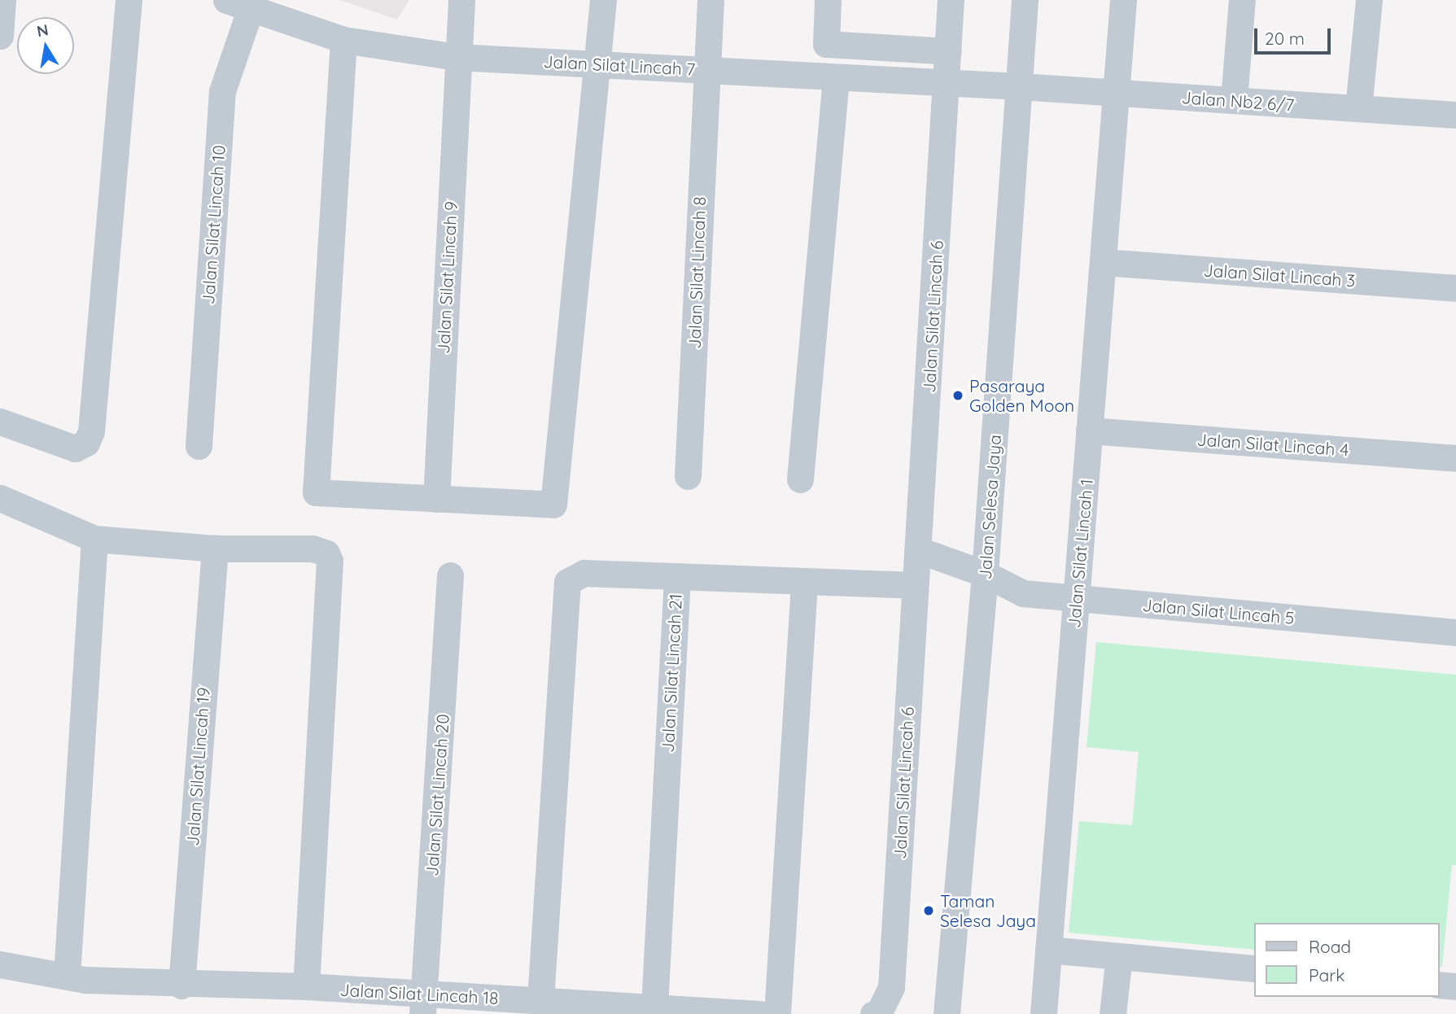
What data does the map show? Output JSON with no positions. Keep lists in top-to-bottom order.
{
  "streets": {
    "street": [
      "Jalan Silat Lincah 7",
      "Jalan Nb2 6/7",
      "Jalan Silat Lincah 10",
      "Jalan Silat Lincah 8",
      "Jalan Silat Lincah 3",
      "Jalan Silat Lincah 9",
      "Jalan Silat Lincah 6",
      "Jalan Silat Lincah 4",
      "Jalan Selesa Jaya",
      "Jalan Silat Lincah 1",
      "Jalan Silat Lincah 5",
      "Jalan Silat Lincah 21",
      "Jalan Silat Lincah 19",
      "Jalan Silat Lincah 20",
      "Jalan Silat Lincah 18"
    ]
  },
  "crossings": [
    ["Jalan Silat Lincah 7", "Jalan Nb2 6/7"],
    ["Jalan Silat Lincah 7", "Jalan Silat Lincah 10"],
    ["Jalan Silat Lincah 7", "Jalan Silat Lincah 8"],
    ["Jalan Silat Lincah 7", "Jalan Silat Lincah 9"],
    ["Jalan Silat Lincah 7", "Jalan Silat Lincah 6"],
    ["Jalan Silat Lincah 7", "Jalan Selesa Jaya"],
    ["Jalan Nb2 6/7", "Jalan Selesa Jaya"],
    ["Jalan Nb2 6/7", "Jalan Silat Lincah 1"],
    ["Jalan Silat Lincah 3", "Jalan Silat Lincah 1"],
    ["Jalan Silat Lincah 6", "Jalan Silat Lincah 21"],
    ["Jalan Silat Lincah 4", "Jalan Silat Lincah 1"],
    ["Jalan Selesa Jaya", "Jalan Silat Lincah 5"],
    ["Jalan Silat Lincah 1", "Jalan Silat Lincah 5"],
    ["Jalan Silat Lincah 21", "Jalan Silat Lincah 18"],
    ["Jalan Silat Lincah 19", "Jalan Silat Lincah 18"],
    ["Jalan Silat Lincah 20", "Jalan Silat Lincah 18"]
  ],
  "places": ["Pasaraya Golden Moon", "Taman Selesa Jaya"],
  "legend": ["Road", "Park"],
  "scale_bar": "20 m",
  "north": "top"
}
